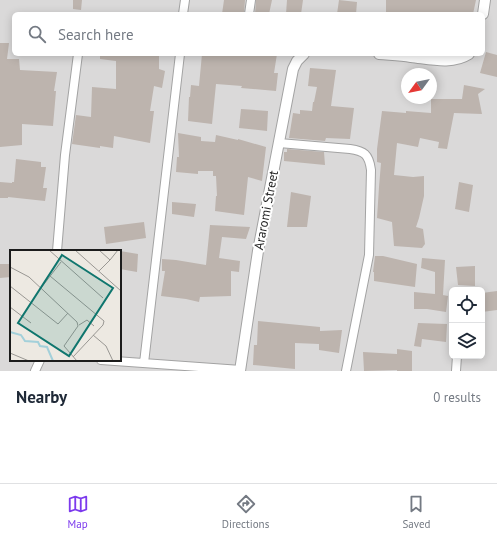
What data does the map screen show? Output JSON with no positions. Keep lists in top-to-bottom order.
{
  "streets": {
    "street": ["Araromi Street"]
  },
  "north": "bottom left",
  "page": {
    "search": "Search here",
    "heading": ["Nearby", "0 results"],
    "nav": ["Map", "Directions", "Saved"]
  }
}
